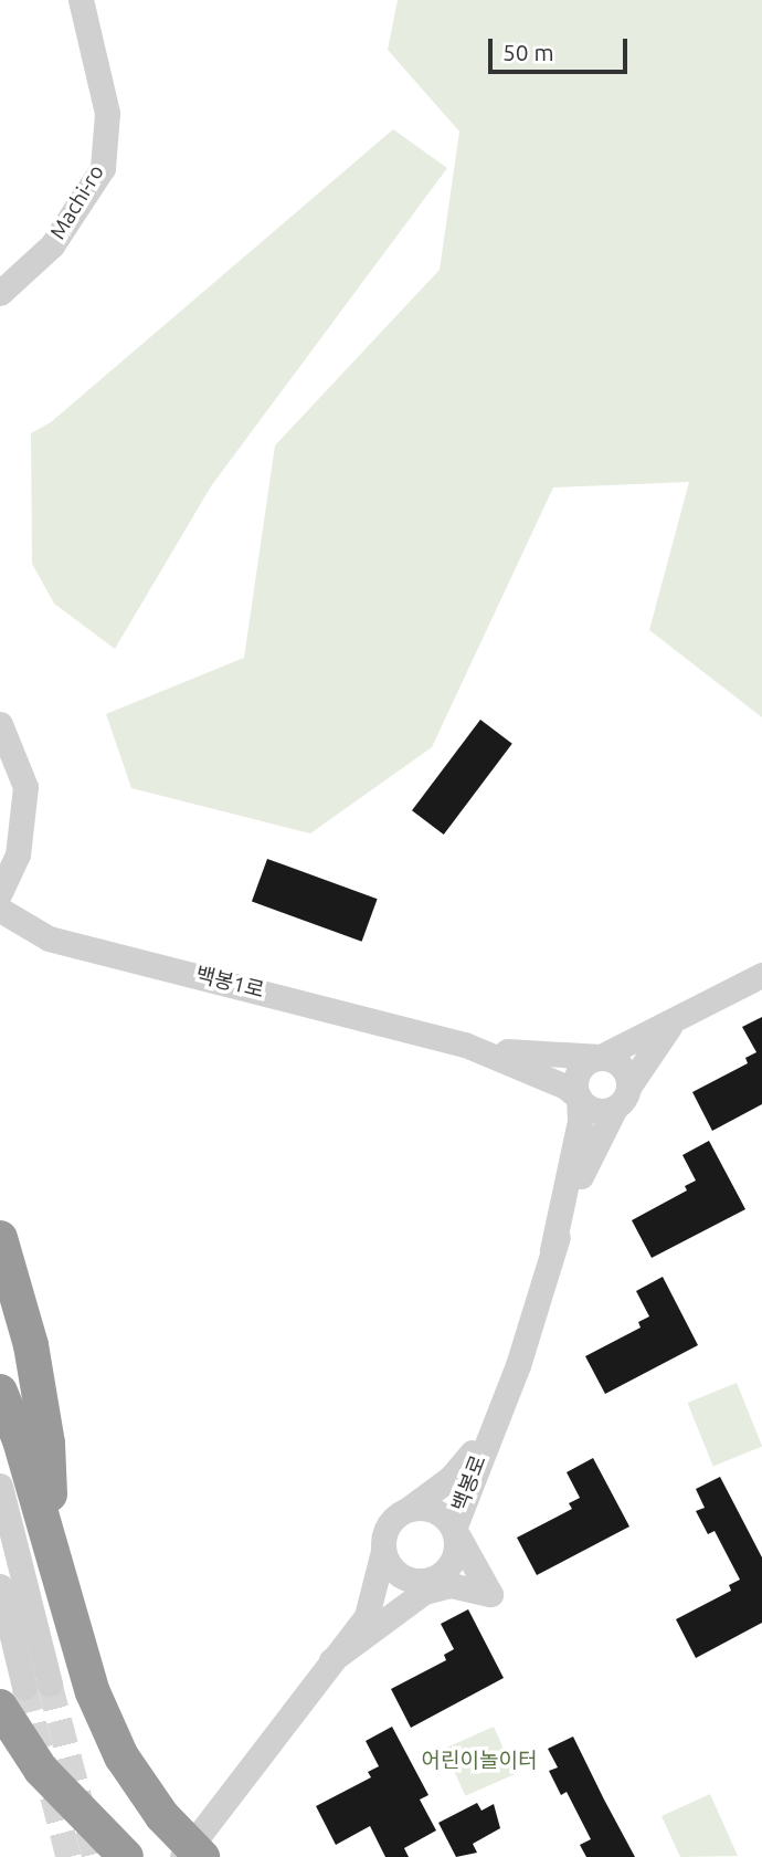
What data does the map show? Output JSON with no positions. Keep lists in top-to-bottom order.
{
  "streets": {
    "street": ["Machi-ro", "백봉1로", "백봉로"]
  },
  "crossings": [
    ["백봉1로", "백봉로"]
  ],
  "parks": ["어린이놀이터"],
  "scale_bar": "50 m"
}
